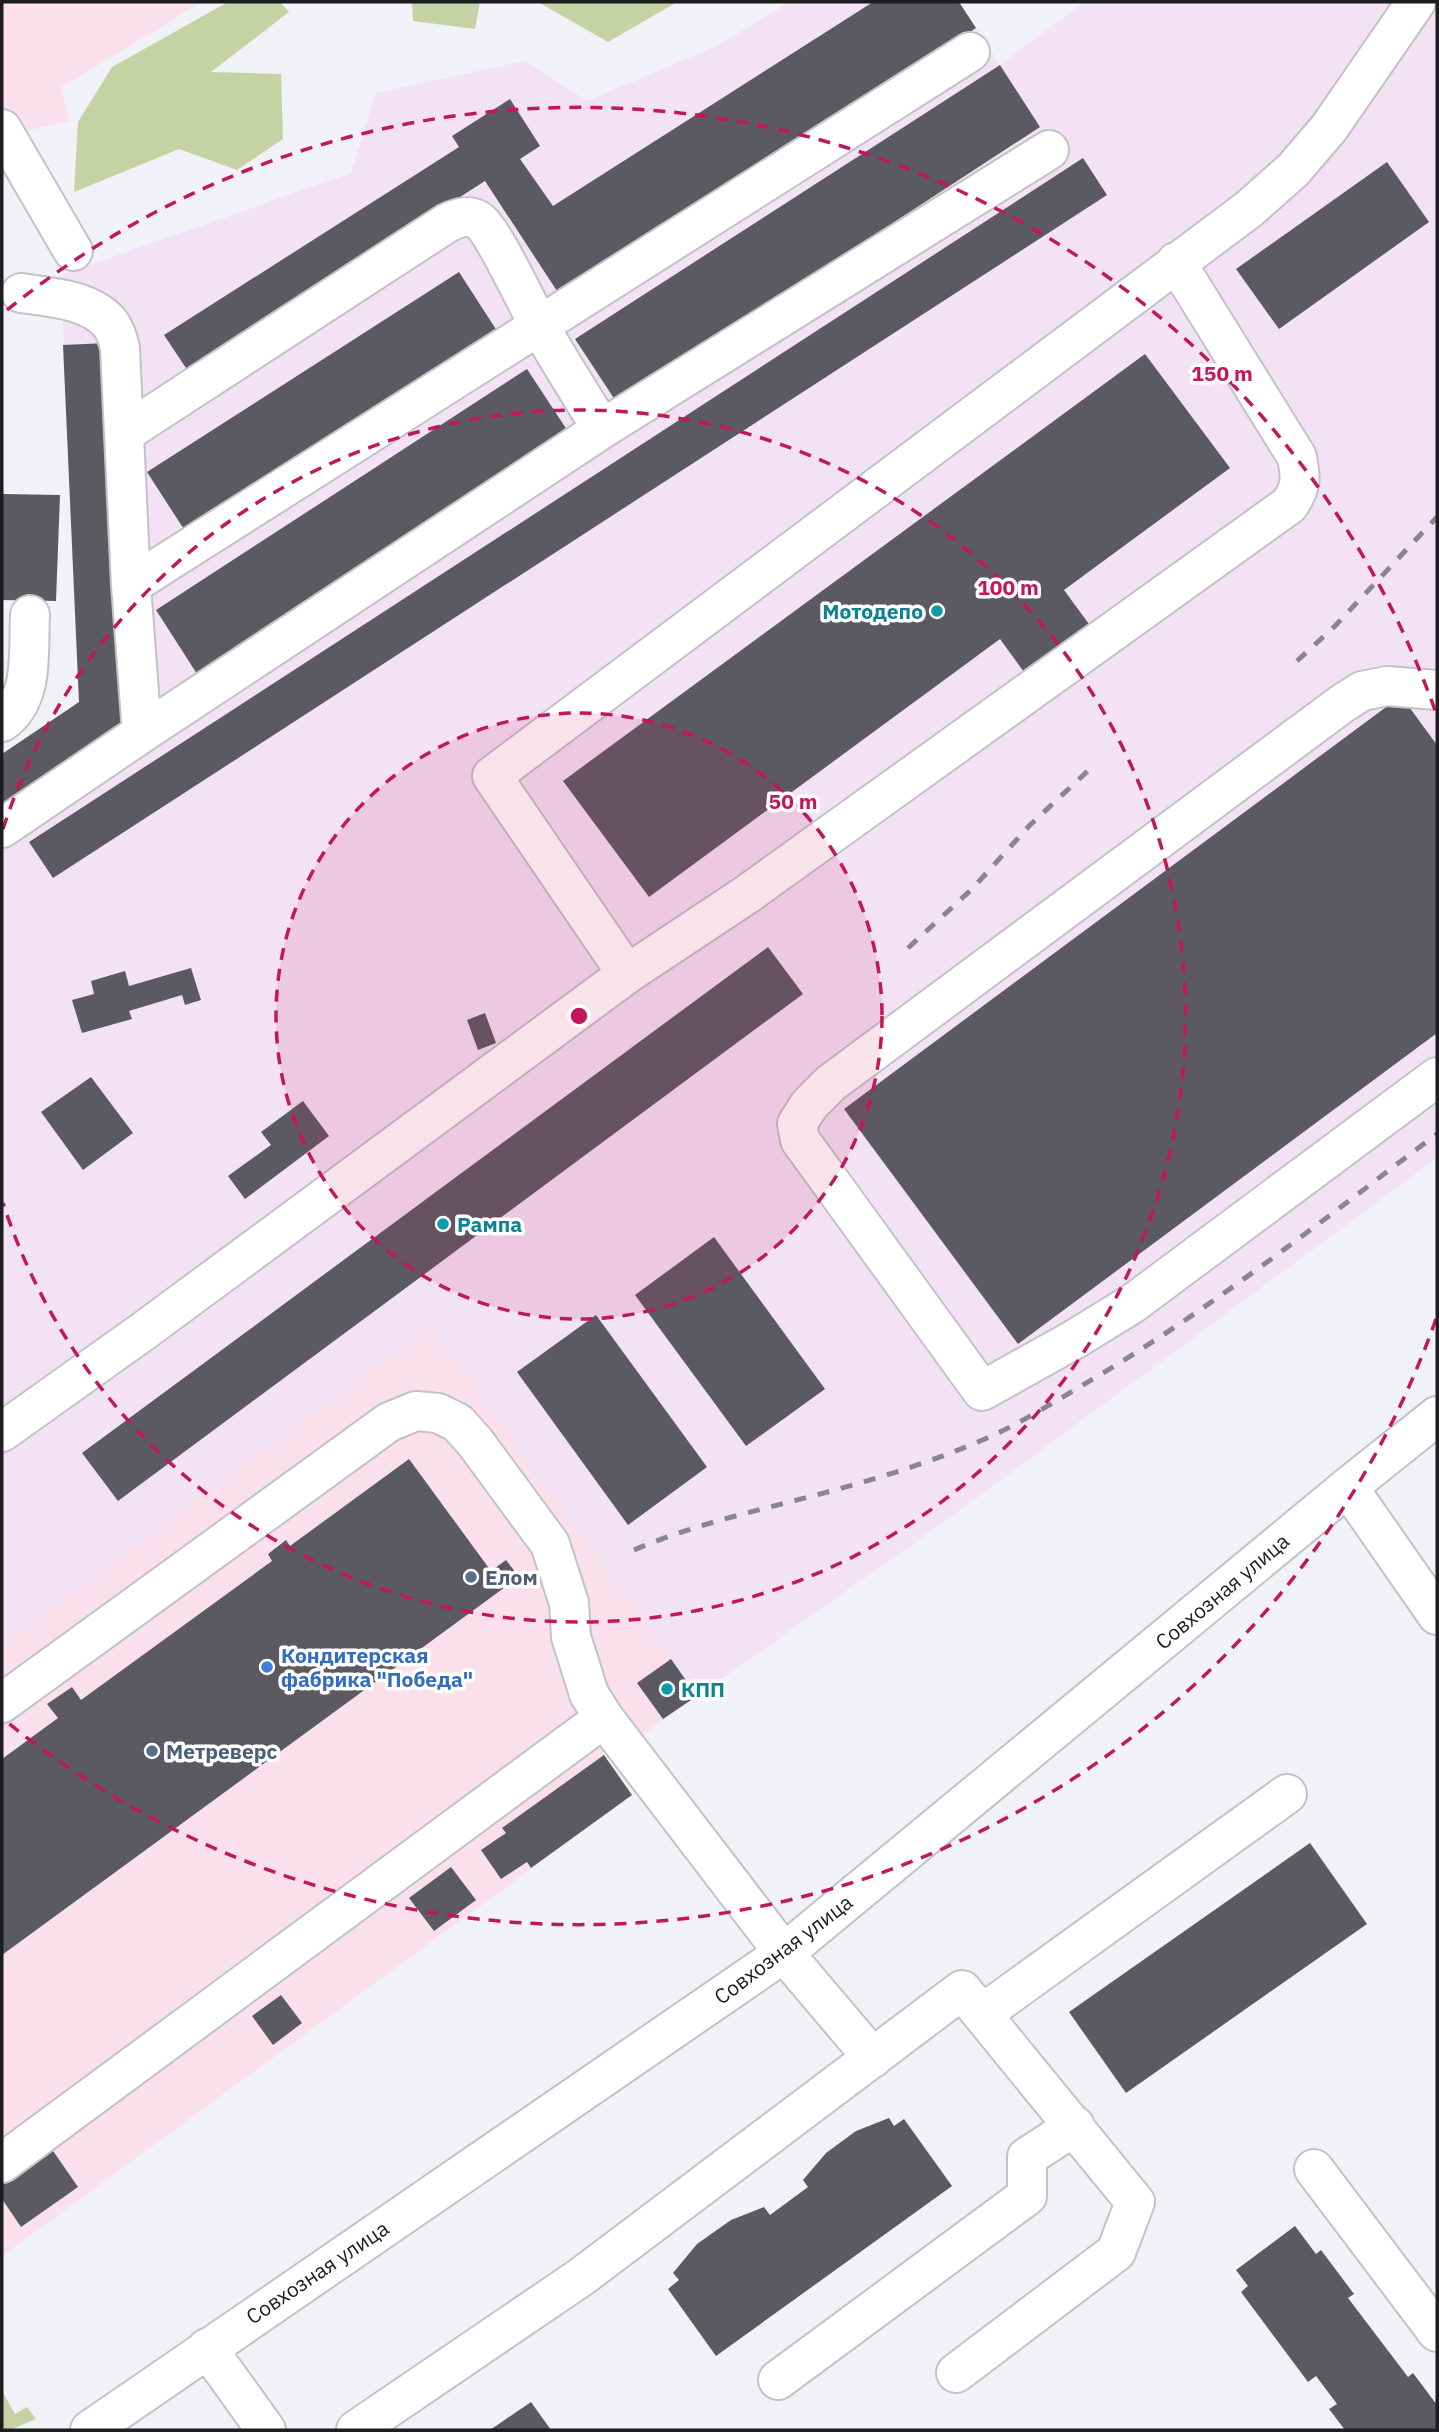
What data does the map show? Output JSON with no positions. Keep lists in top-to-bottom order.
{
  "streets": {
    "street": ["Совхозная улица"]
  },
  "places": [
    "Мотодепо",
    "Рампа",
    "Елом",
    "Кондитерская фабрика \"Победа\"",
    "КПП",
    "Метреверс"
  ],
  "rings": ["150 m", "100 m", "50 m"]
}
